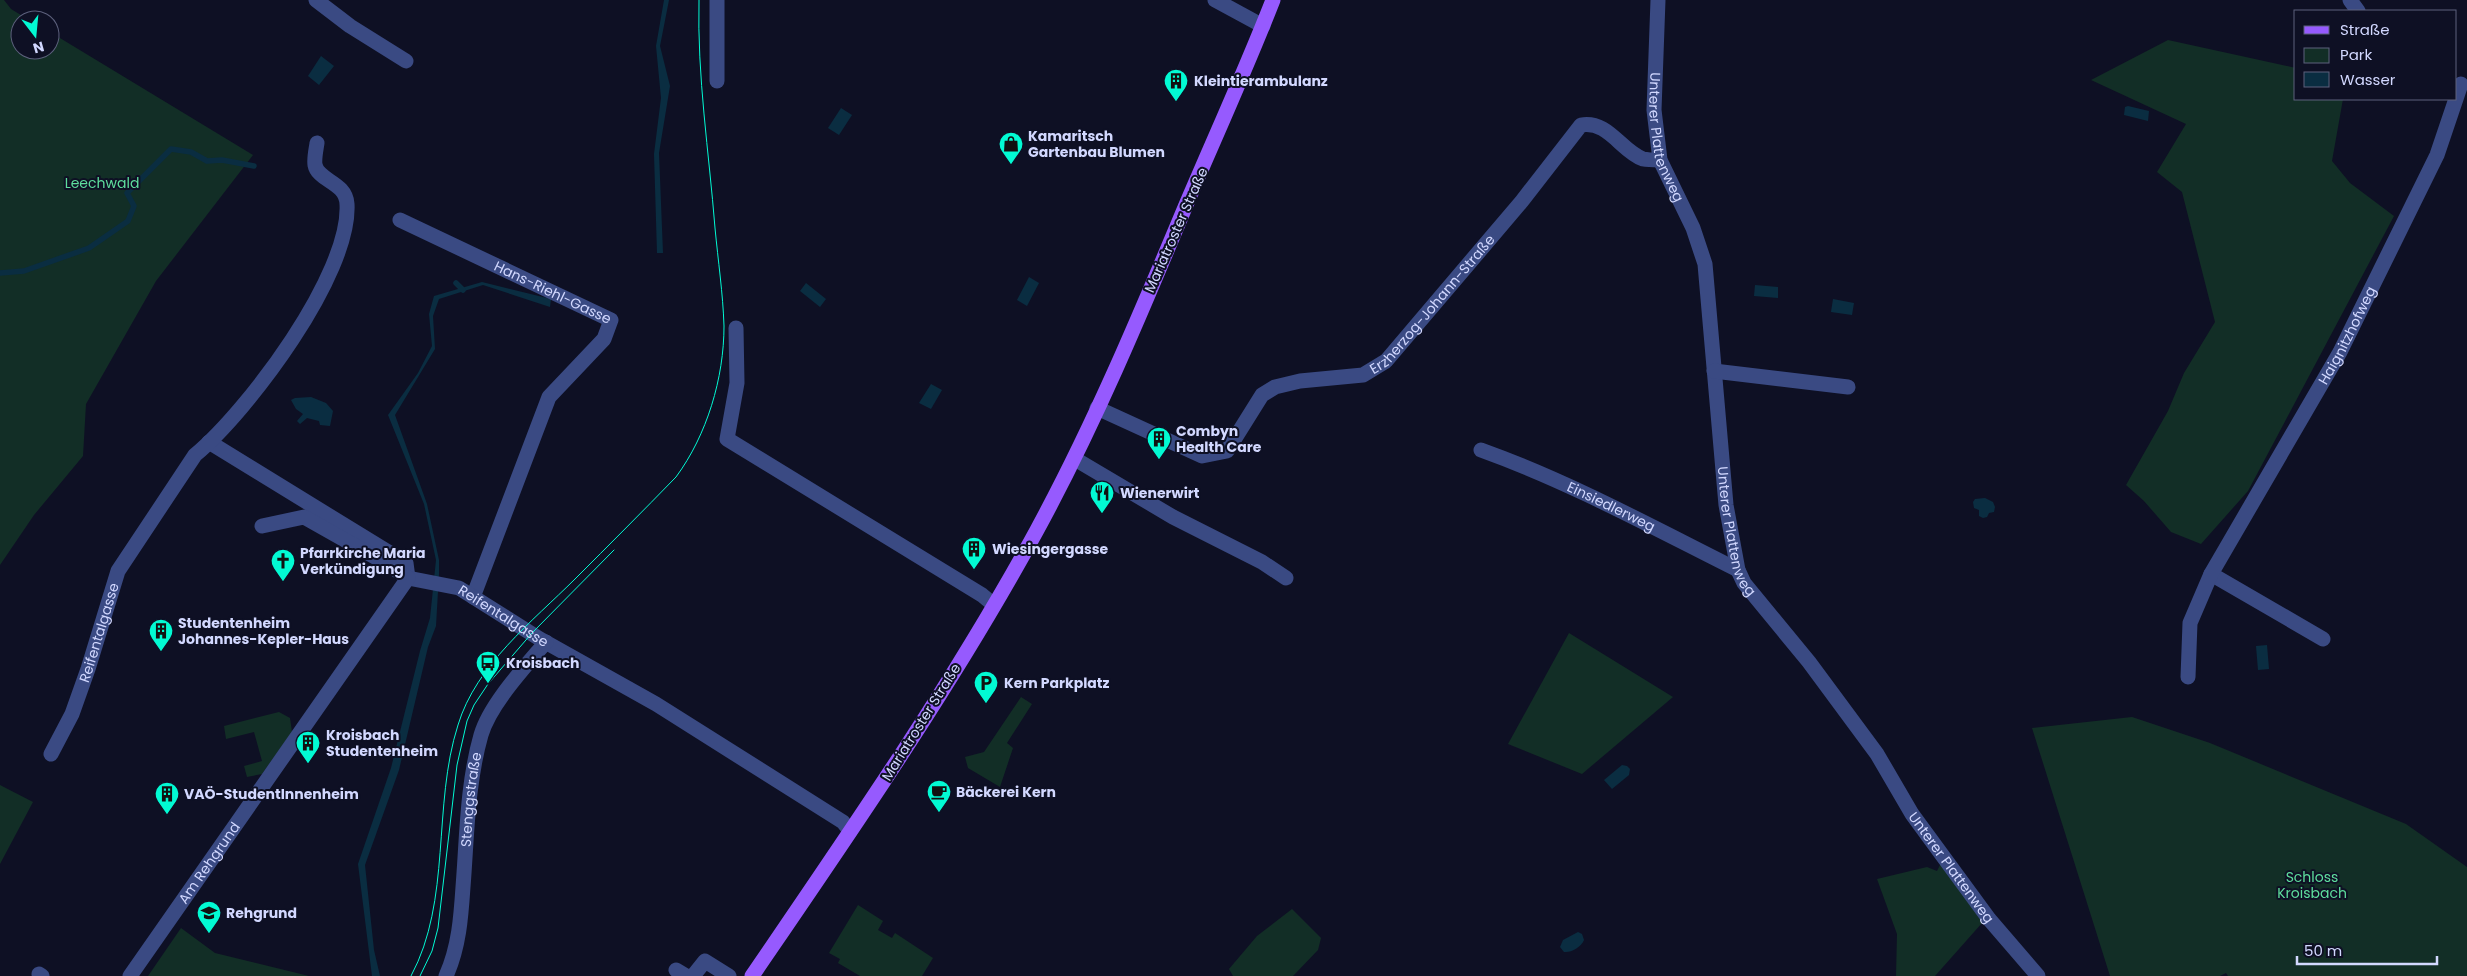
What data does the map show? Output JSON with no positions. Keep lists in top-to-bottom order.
{
  "streets": {
    "main road": ["Mariatroster Straße"],
    "street": [
      "Unterer Plattenweg",
      "Hans-Riehl-Gasse",
      "Erzherzog-Johann-Straße",
      "Haignitzhofweg",
      "Einsiedlerweg",
      "Reifentalgasse",
      "Stenggstraße",
      "Am Rehgrund"
    ]
  },
  "crossings": [
    ["Unterer Plattenweg", "Erzherzog-Johann-Straße"],
    ["Unterer Plattenweg", "Einsiedlerweg"],
    ["Mariatroster Straße", "Erzherzog-Johann-Straße"],
    ["Mariatroster Straße", "Reifentalgasse"],
    ["Hans-Riehl-Gasse", "Reifentalgasse"],
    ["Reifentalgasse", "Stenggstraße"],
    ["Reifentalgasse", "Am Rehgrund"]
  ],
  "parks": ["Leechwald", "Schloss Kroisbach"],
  "places": {
    "building": [
      "Kleintierambulanz",
      "Combyn Health Care",
      "Wiesingergasse",
      "Studentenheim Johannes-Kepler-Haus",
      "Kroisbach Studentenheim",
      "VAÖ-StudentInnenheim"
    ],
    "shop": ["Kamaritsch Gartenbau Blumen"],
    "restaurant": ["Wienerwirt"],
    "church": ["Pfarrkirche Maria Verkündigung"],
    "bus stop": ["Kroisbach"],
    "parking": ["Kern Parkplatz"],
    "cafe": ["Bäckerei Kern"],
    "school or university": ["Rehgrund"]
  },
  "legend": ["Straße", "Park", "Wasser"],
  "scale_bar": "50 m",
  "north": "bottom"
}
